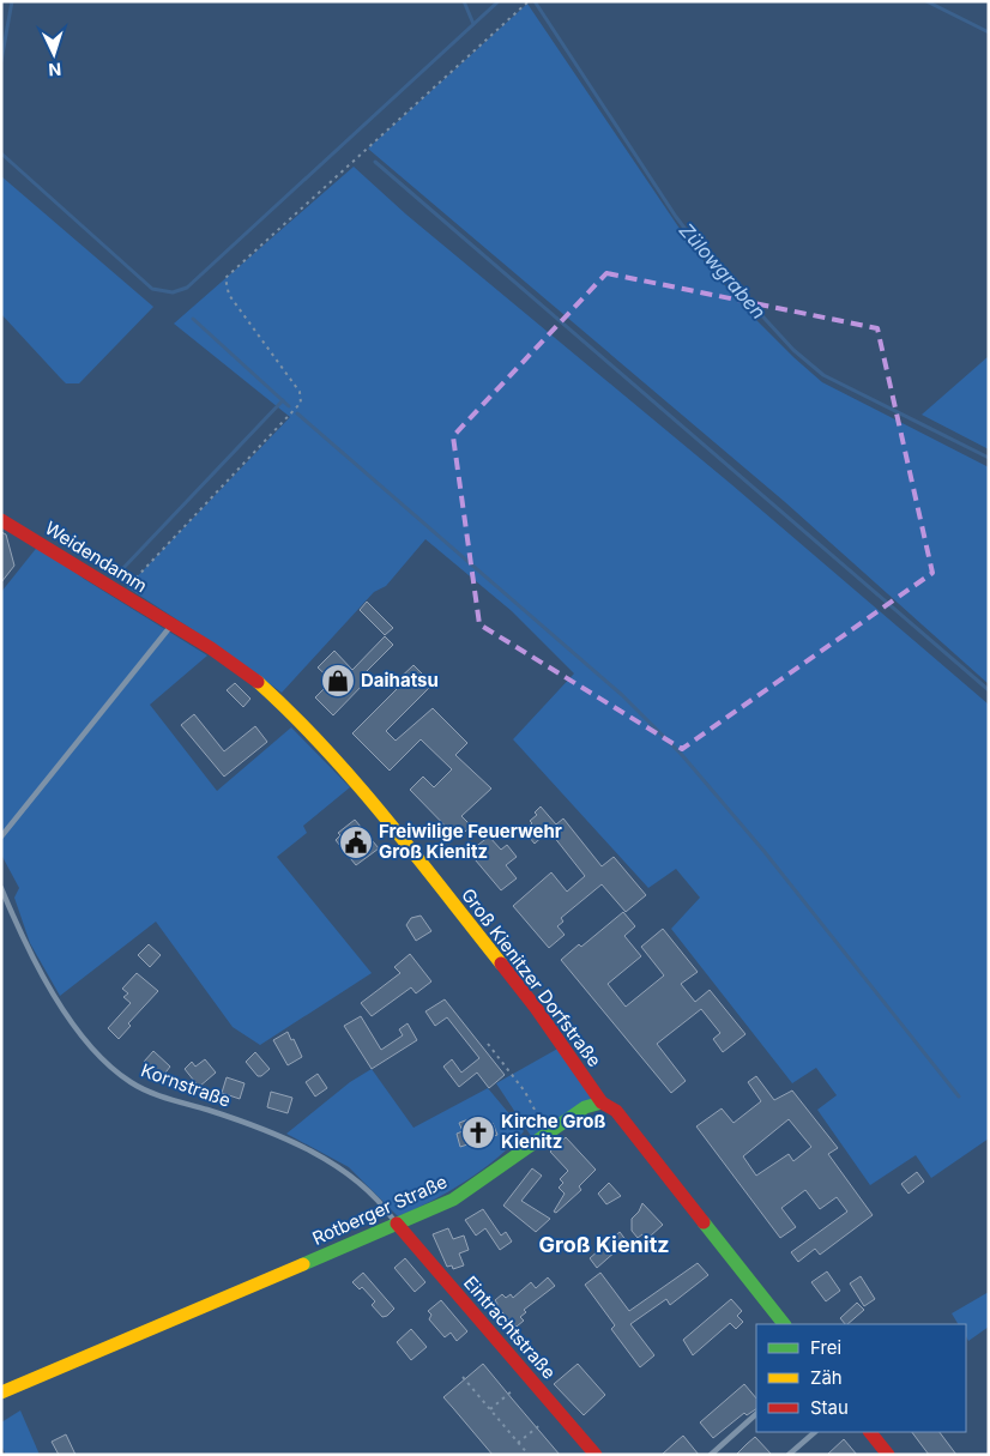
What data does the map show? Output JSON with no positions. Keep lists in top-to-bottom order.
{
  "streets": {
    "street": [
      "Weidendamm",
      "Groß Kienitzer Dorfstraße",
      "Rotberger Straße",
      "Eintrachtstraße"
    ],
    "lane": ["Kornstraße"]
  },
  "crossings": [
    ["Weidendamm", "Groß Kienitzer Dorfstraße"],
    ["Groß Kienitzer Dorfstraße", "Rotberger Straße"],
    ["Kornstraße", "Rotberger Straße"],
    ["Kornstraße", "Eintrachtstraße"],
    ["Rotberger Straße", "Eintrachtstraße"]
  ],
  "districts": ["Groß Kienitz"],
  "water": ["Zülowgraben"],
  "places": {
    "shop": ["Daihatsu"],
    "public building": ["Freiwilige Feuerwehr Groß Kienitz"],
    "church": ["Kirche Groß Kienitz"]
  },
  "legend": ["Frei", "Zäh", "Stau"],
  "north": "bottom"
}
